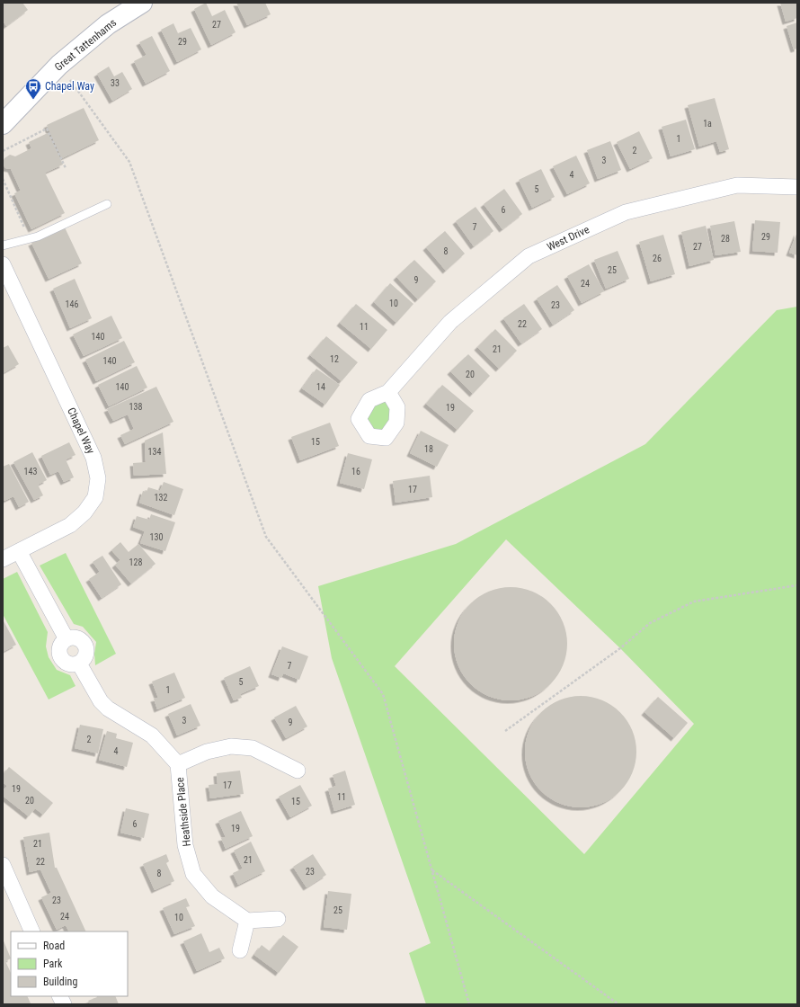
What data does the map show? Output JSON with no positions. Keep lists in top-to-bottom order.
{
  "streets": {
    "main road": ["Great Tattenhams"],
    "street": ["West Drive", "Chapel Way", "Heathside Place"]
  },
  "crossings": [
    ["Chapel Way", "Heathside Place"]
  ],
  "places": {
    "bus stop": ["Chapel Way"]
  },
  "house_numbers": [
    "27",
    "29",
    "33",
    "1a",
    "1",
    "2",
    "3",
    "4",
    "5",
    "6",
    "7",
    "29",
    "28",
    "27",
    "8",
    "26",
    "25",
    "9",
    "24",
    "10",
    "146",
    "23",
    "22",
    "11",
    "140",
    "21",
    "12",
    "140",
    "20",
    "140",
    "14",
    "138",
    "19",
    "15",
    "18",
    "134",
    "143",
    "16",
    "17",
    "132",
    "130",
    "128",
    "7",
    "5",
    "1",
    "3",
    "9",
    "2",
    "4",
    "17",
    "19",
    "11",
    "20",
    "15",
    "6",
    "19",
    "21",
    "21",
    "22",
    "23",
    "8",
    "23",
    "25",
    "24",
    "10"
  ],
  "legend": ["Road", "Park", "Building"]
}
